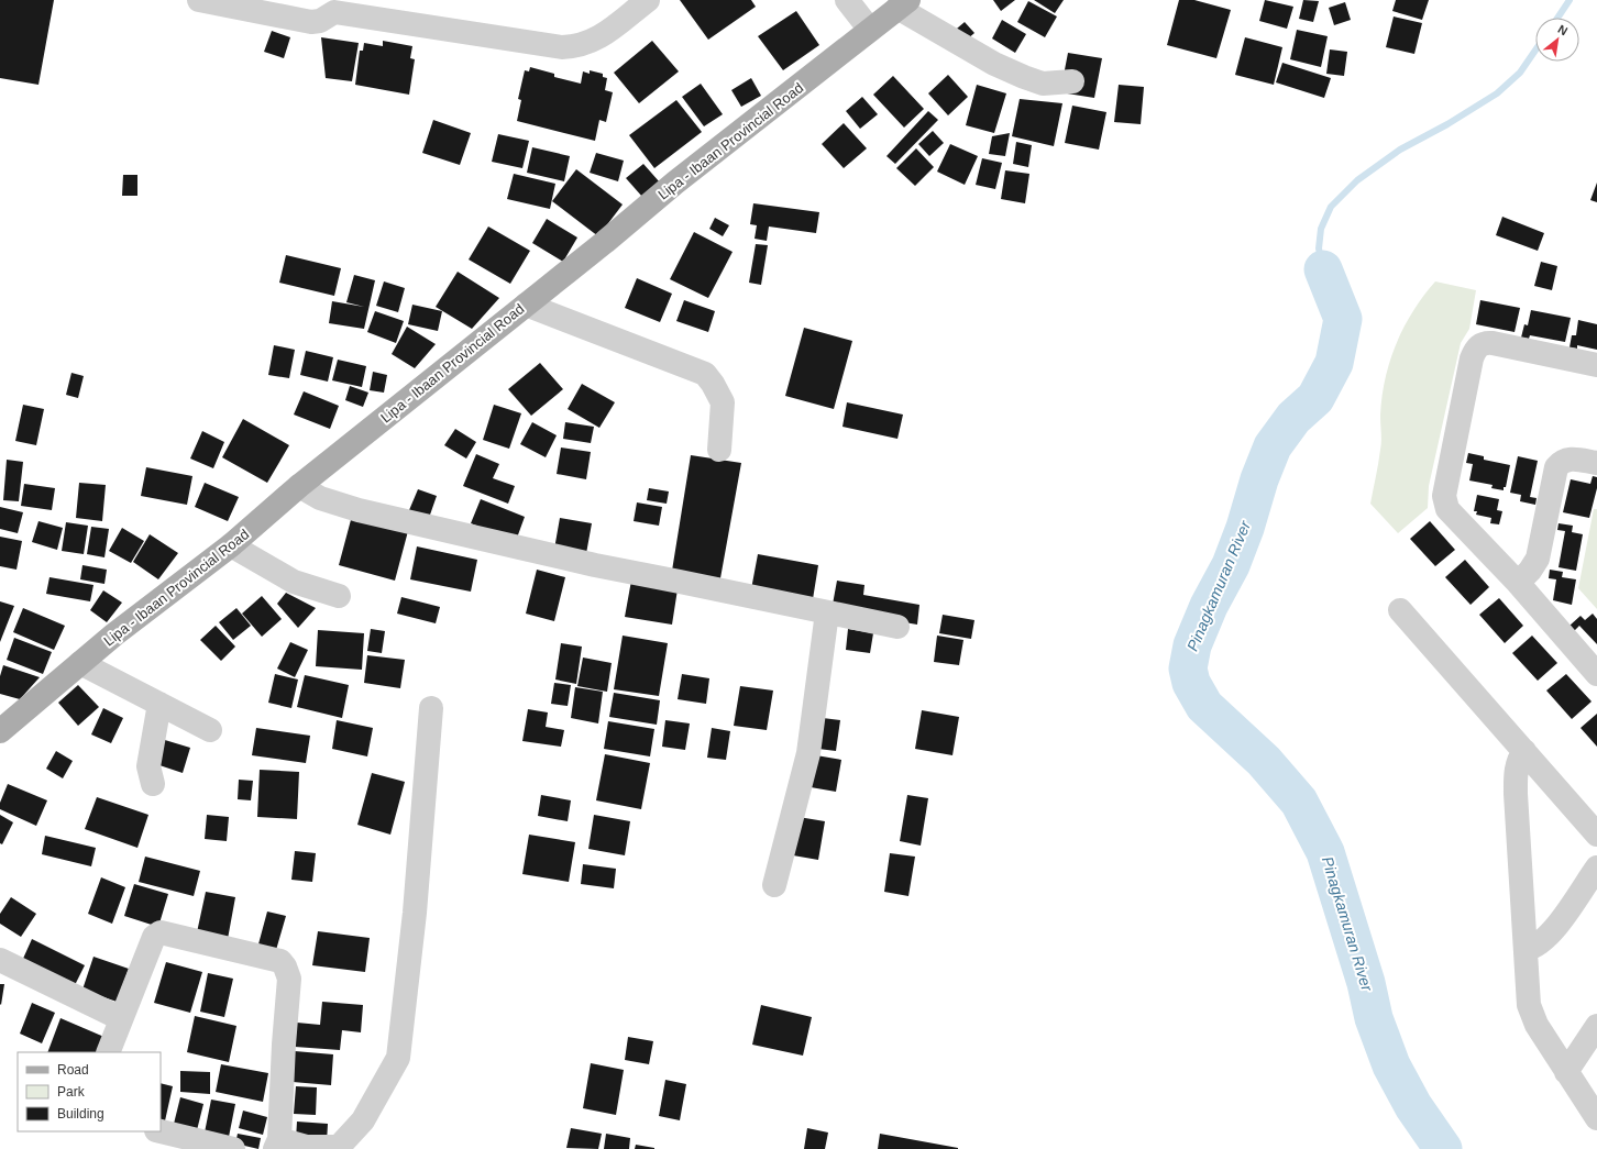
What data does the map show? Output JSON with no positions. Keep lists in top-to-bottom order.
{
  "streets": {
    "main road": ["Lipa - Ibaan Provincial Road"]
  },
  "water": ["Pinagkamuran River"],
  "legend": ["Road", "Park", "Building"],
  "north": "top right"
}
